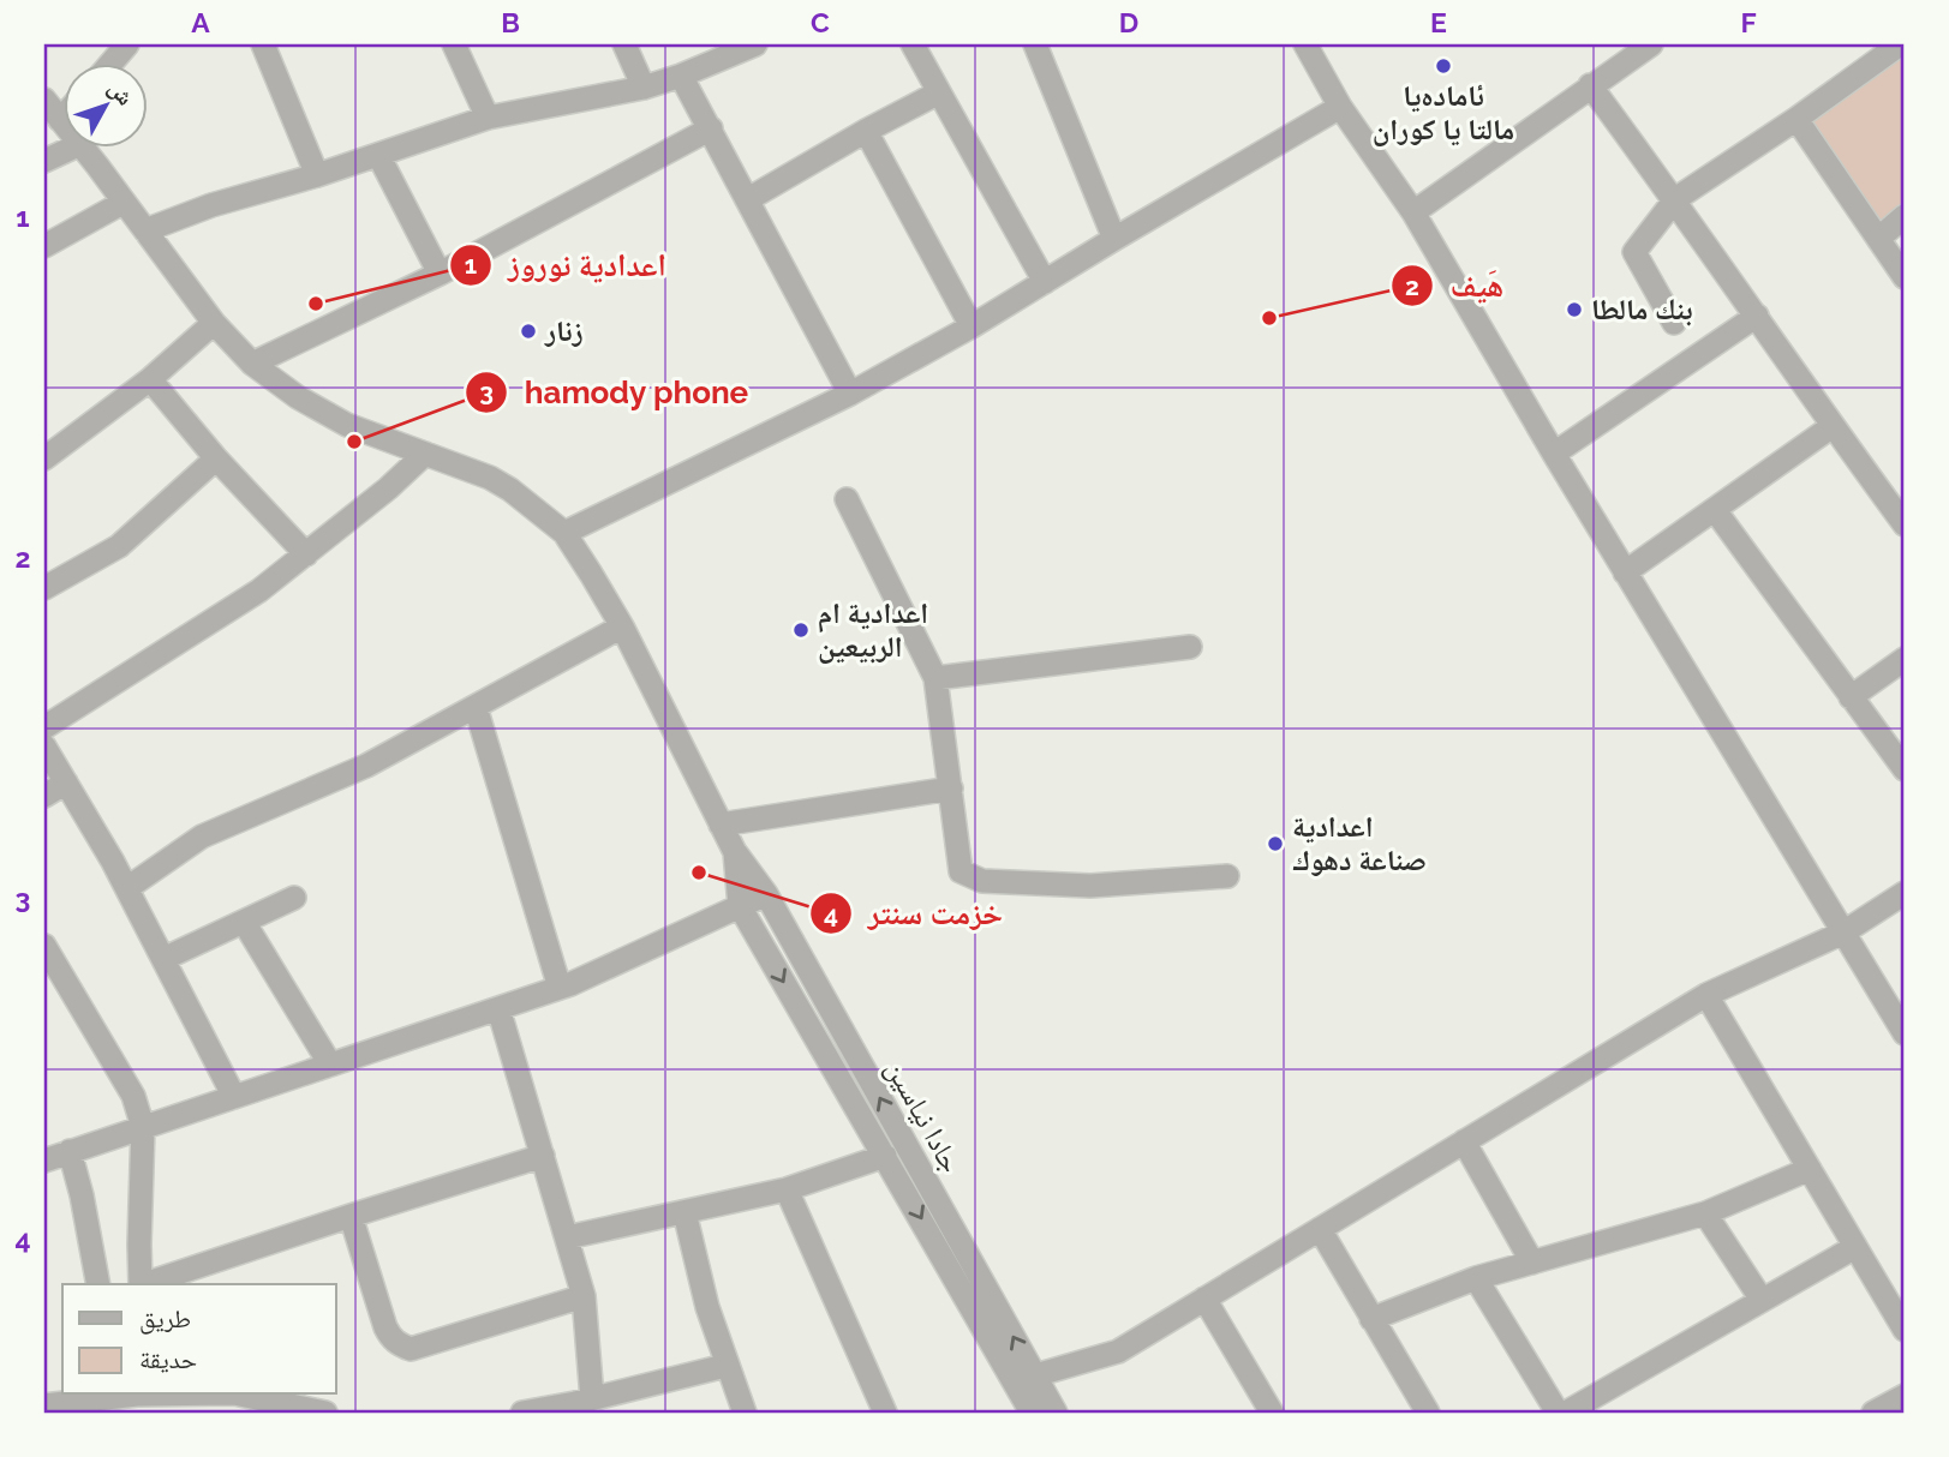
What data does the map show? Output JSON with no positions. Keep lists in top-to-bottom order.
{
  "streets": {
    "street": ["جادا نیاسین"]
  },
  "places": [
    "ئامادەيا مالتا يا كوران",
    "اعدادية نوروز",
    "بنك مالطا",
    "هَيف",
    "زنار",
    "hamody phone",
    "اعدادية ام الربيعين",
    "اعدادية صناعة دهوك",
    "خزمت سنتر"
  ],
  "legend": ["طريق", "حديقة"],
  "north": "top right",
  "grid": {
    "columns": [
      "A",
      "B",
      "C",
      "D",
      "E",
      "F"
    ],
    "rows": [
      "1",
      "2",
      "3",
      "4"
    ]
  }
}
